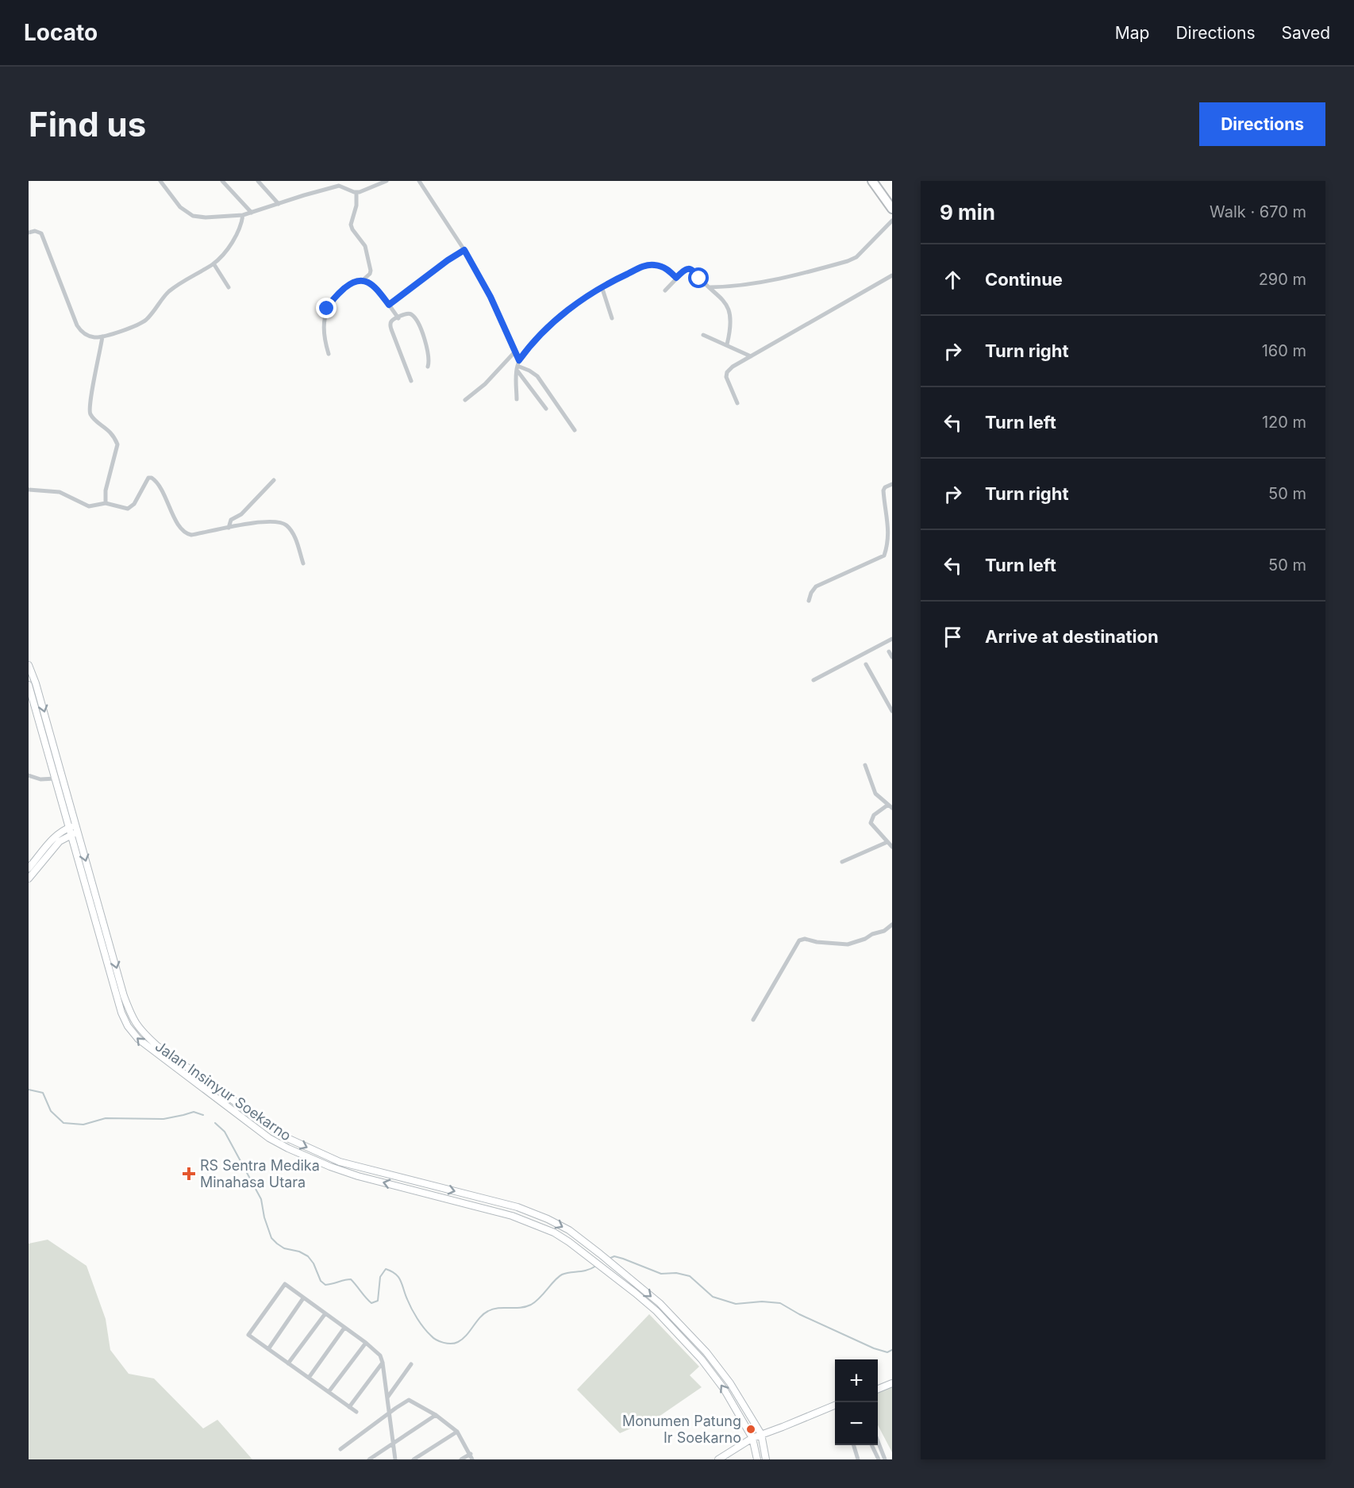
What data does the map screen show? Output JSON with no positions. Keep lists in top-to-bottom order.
{
  "streets": {
    "main road": ["Jalan Insinyur Soekarno"]
  },
  "places": {
    "health": ["RS Sentra Medika Minahasa Utara"],
    "other": ["Monumen Patung Ir Soekarno"]
  },
  "page": {
    "header": "Locato",
    "nav": ["Map", "Directions", "Saved"],
    "buttons": "Directions",
    "title": "Find us",
    "heading": ["9 min", "Walk · 670 m"],
    "list": [
      ["Continue", "290 m"],
      ["Turn right", "160 m"],
      ["Turn left", "120 m"],
      ["Turn right", "50 m"],
      ["Turn left", "50 m"],
      "Arrive at destination"
    ],
    "map_buttons": ["+", "−"]
  }
}
